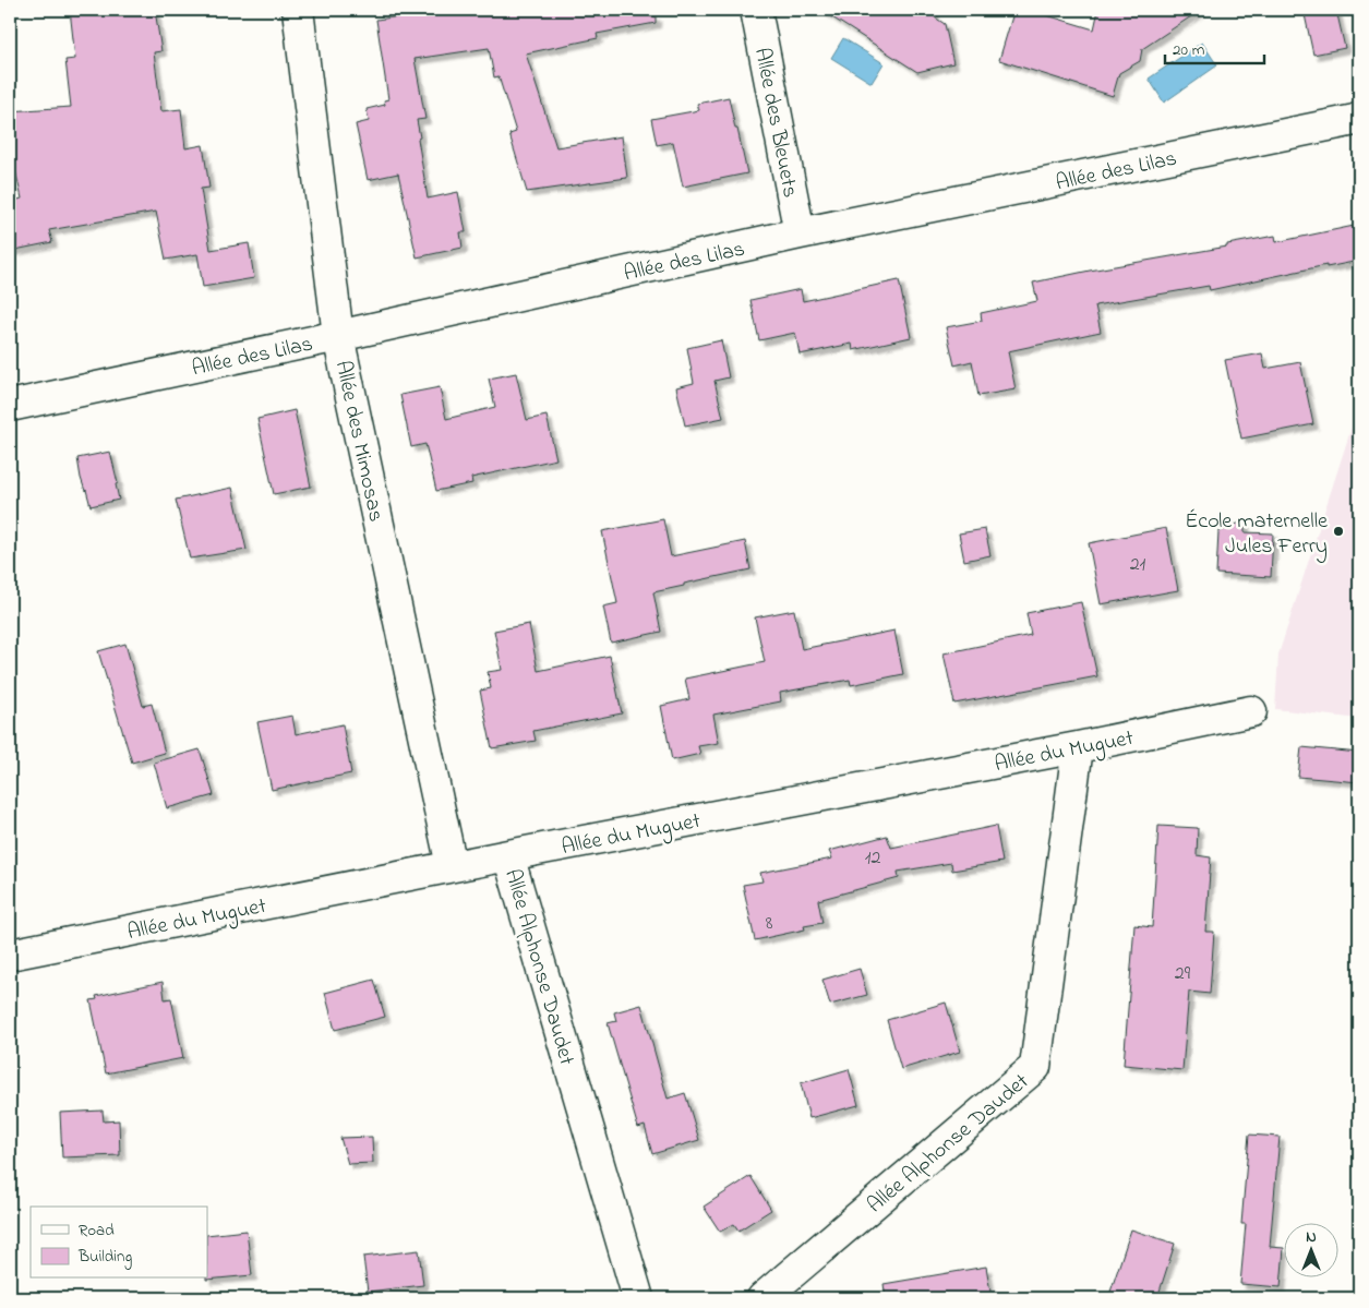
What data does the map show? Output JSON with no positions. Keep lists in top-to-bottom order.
{
  "streets": {
    "street": [
      "Allée des Bleuets",
      "Allée des Lilas",
      "Allée des Mimosas",
      "Allée du Muguet",
      "Allée Alphonse Daudet"
    ]
  },
  "crossings": [
    ["Allée des Bleuets", "Allée des Lilas"],
    ["Allée des Lilas", "Allée des Mimosas"],
    ["Allée des Mimosas", "Allée du Muguet"],
    ["Allée du Muguet", "Allée Alphonse Daudet"]
  ],
  "places": ["École maternelle Jules Ferry"],
  "house_numbers": [
    "21",
    "12",
    "8",
    "29"
  ],
  "legend": ["Road", "Building"],
  "scale_bar": "20 m",
  "north": "top"
}
